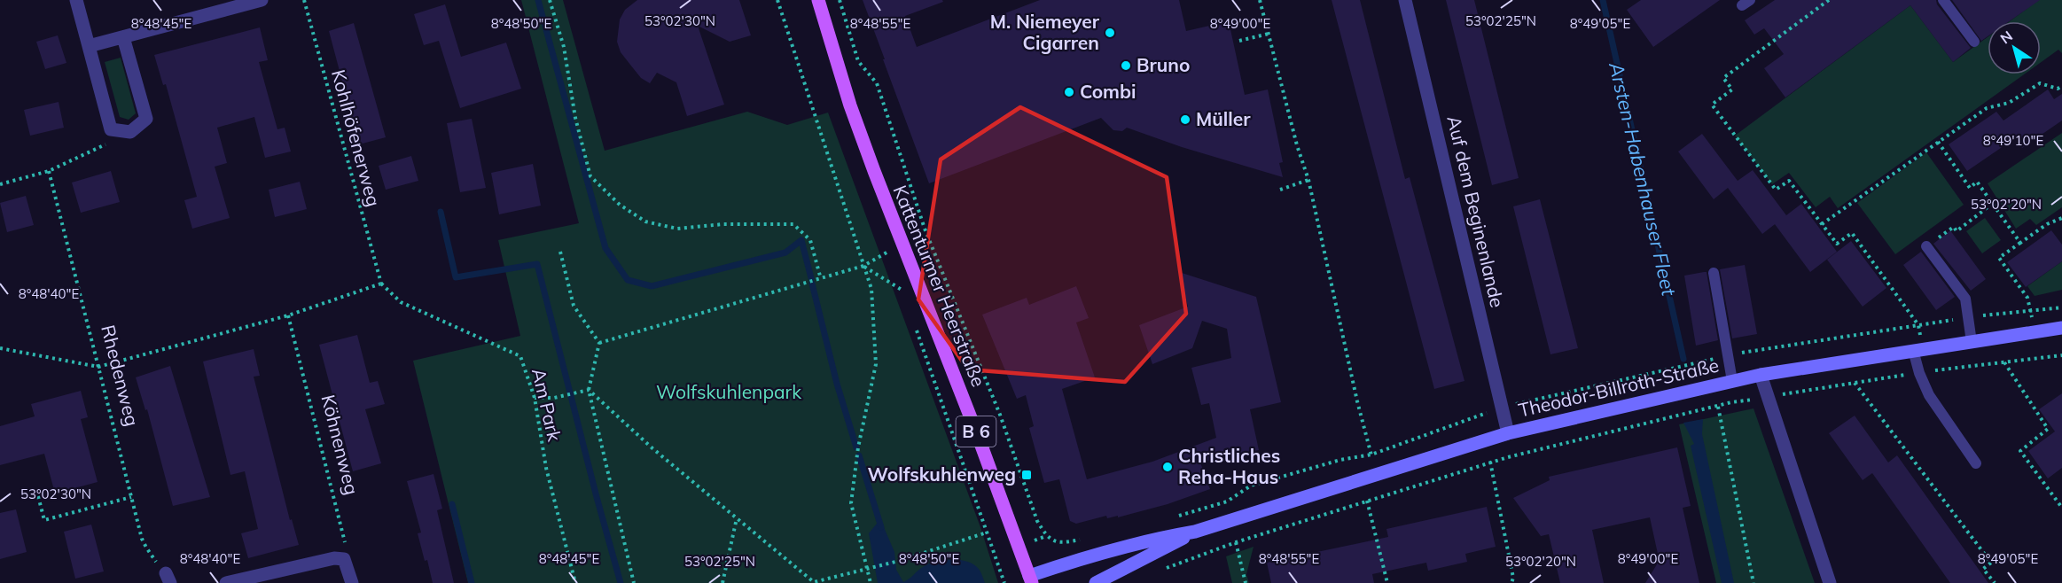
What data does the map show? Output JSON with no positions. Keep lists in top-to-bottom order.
{
  "streets": {
    "main road": ["Kattenturmer Heerstraße", "B 6"],
    "street": ["Auf dem Beginenlande", "Theodor-Billroth-Straße"],
    "path": [
      "Kohlhöfenerweg",
      "Rhedenweg",
      "Am Park",
      "Köhnenweg"
    ]
  },
  "crossings": [
    ["Kohlhöfenerweg", "Am Park"],
    ["Auf dem Beginenlande", "Theodor-Billroth-Straße"],
    ["Kattenturmer Heerstraße", "Theodor-Billroth-Straße"]
  ],
  "water": ["Arsten-Habenhauser Fleet"],
  "parks": ["Wolfskuhlenpark"],
  "places": {
    "other": [
      "M. Niemeyer Cigarren",
      "Bruno",
      "Combi",
      "Müller",
      "Christliches Reha-Haus"
    ],
    "transit": ["Wolfskuhlenweg"]
  },
  "north": "top left",
  "coordinates": [
    "53°02'30\"N",
    "53°02'25\"N",
    "8°48'45\"E",
    "8°48'50\"E",
    "8°48'55\"E",
    "8°49'00\"E",
    "8°49'05\"E",
    "8°49'10\"E",
    "53°02'20\"N",
    "8°48'40\"E"
  ]
}
